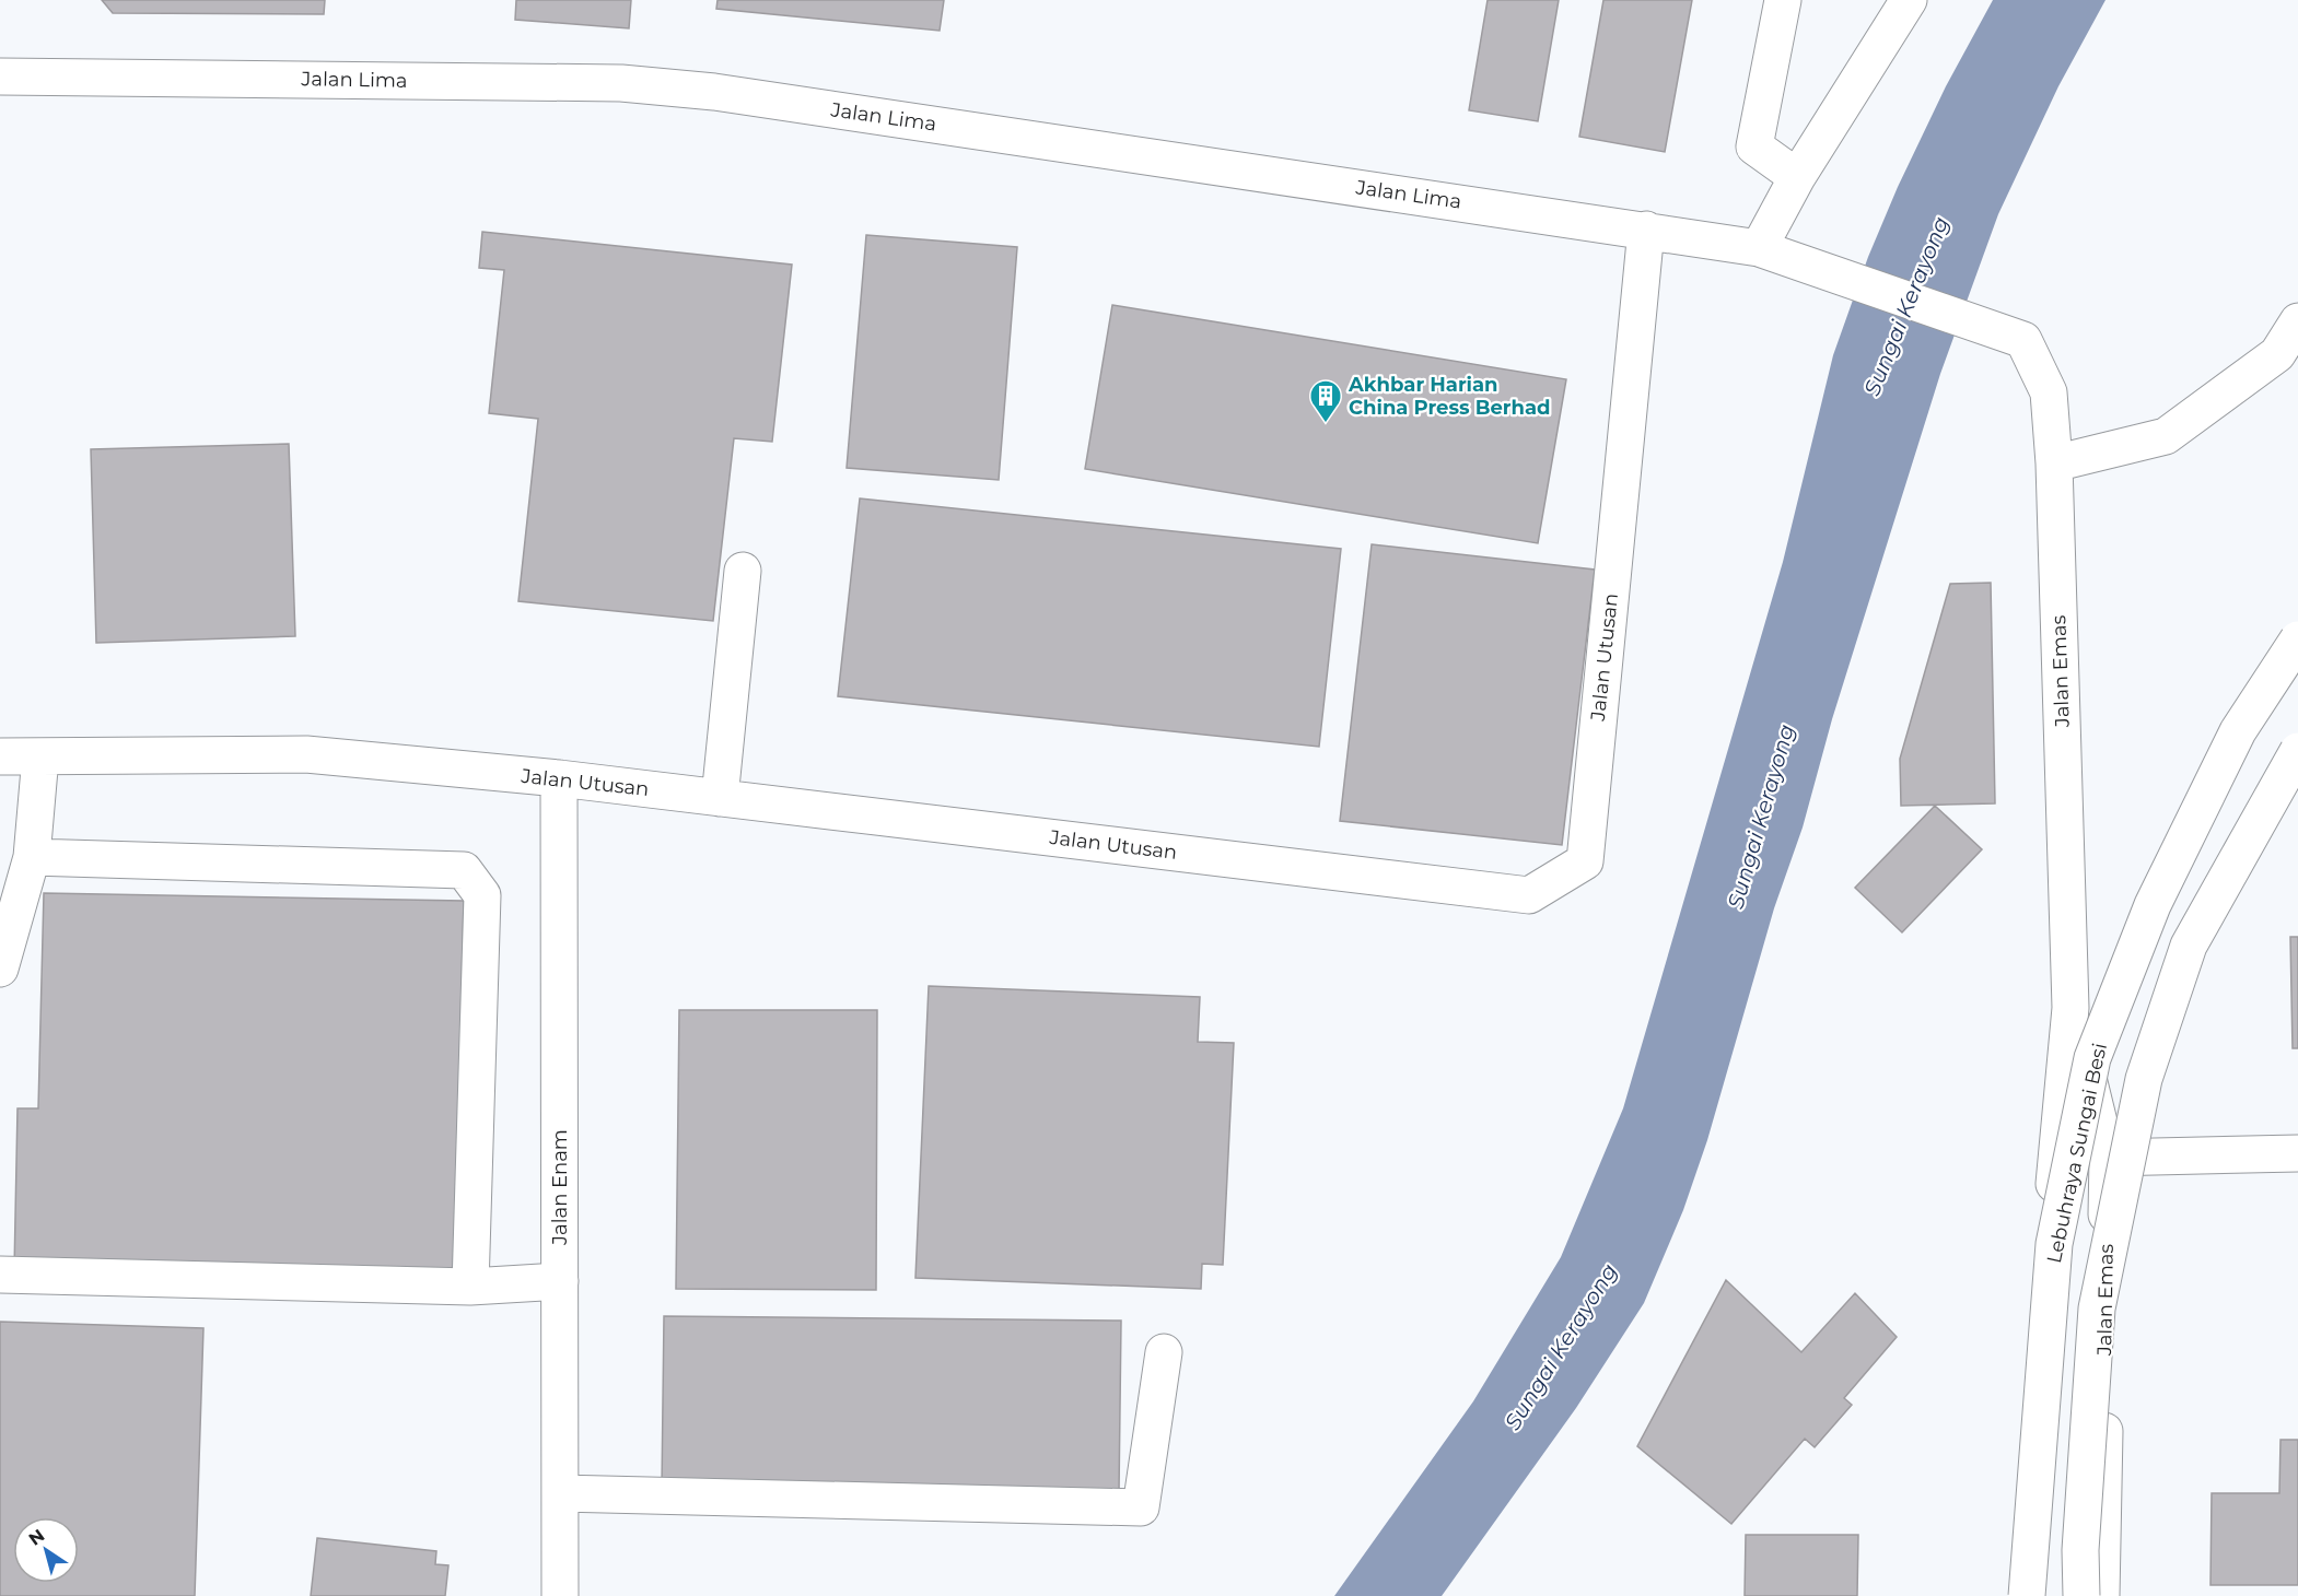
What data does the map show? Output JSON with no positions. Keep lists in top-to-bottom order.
{
  "streets": {
    "main road": [
      "Jalan Lima",
      "Jalan Utusan",
      "Jalan Emas",
      "Lebuhraya Sungai Besi",
      "Jalan Enam"
    ]
  },
  "crossings": [
    ["Jalan Lima", "Jalan Utusan"],
    ["Jalan Lima", "Jalan Emas"],
    ["Jalan Utusan", "Jalan Enam"]
  ],
  "water": ["Sungai Kerayong"],
  "places": {
    "building": ["Akhbar Harian China Press Berhad"]
  },
  "north": "top left"
}
